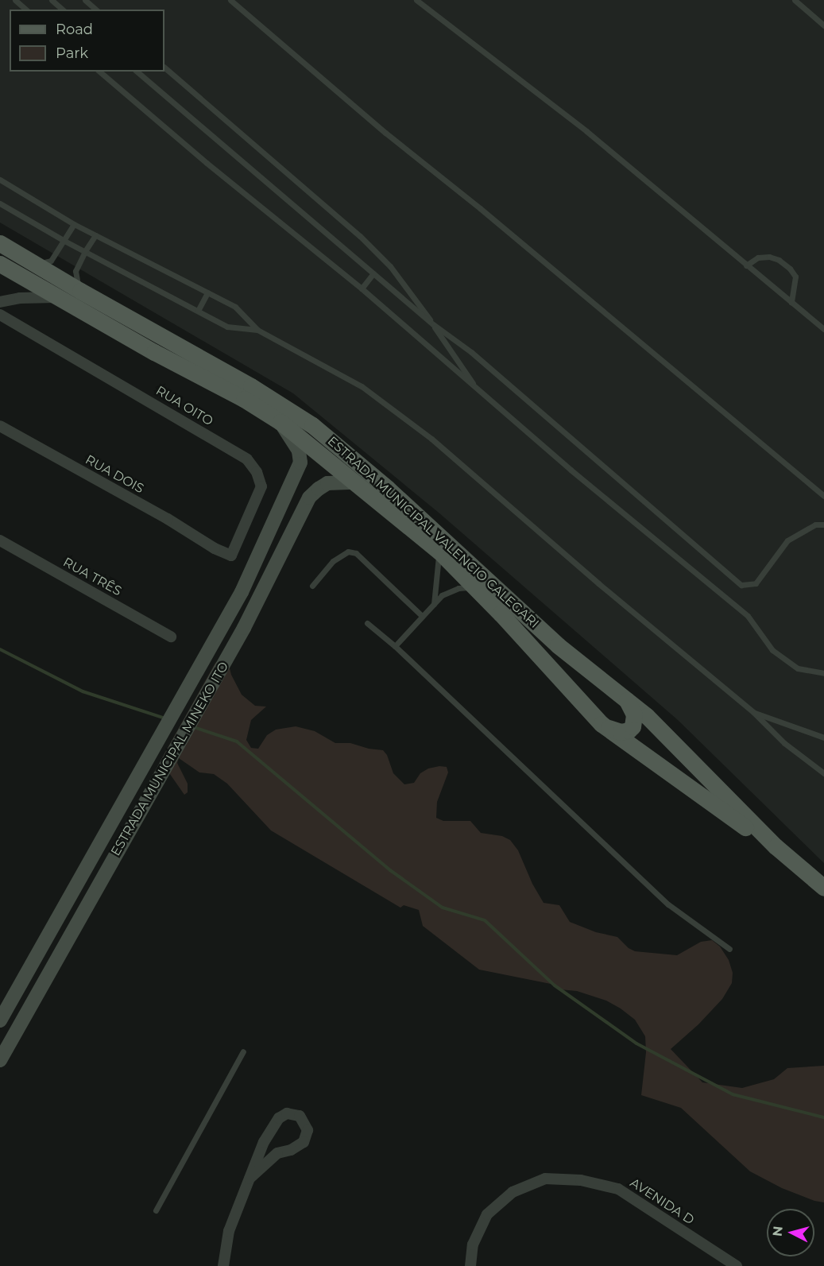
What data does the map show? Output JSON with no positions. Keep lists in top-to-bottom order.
{
  "streets": {
    "main road": ["ESTRADA MUNICIPAL VALENCIO CALEGARI"],
    "street": [
      "RUA OITO",
      "RUA DOIS",
      "RUA TRÊS",
      "ESTRADA MUNICIPAL MINEKO ITO",
      "AVENIDA D"
    ]
  },
  "crossings": [
    ["RUA OITO", "RUA DOIS"],
    ["ESTRADA MUNICIPAL VALENCIO CALEGARI", "ESTRADA MUNICIPAL MINEKO ITO"]
  ],
  "legend": ["Road", "Park"],
  "north": "left"
}
